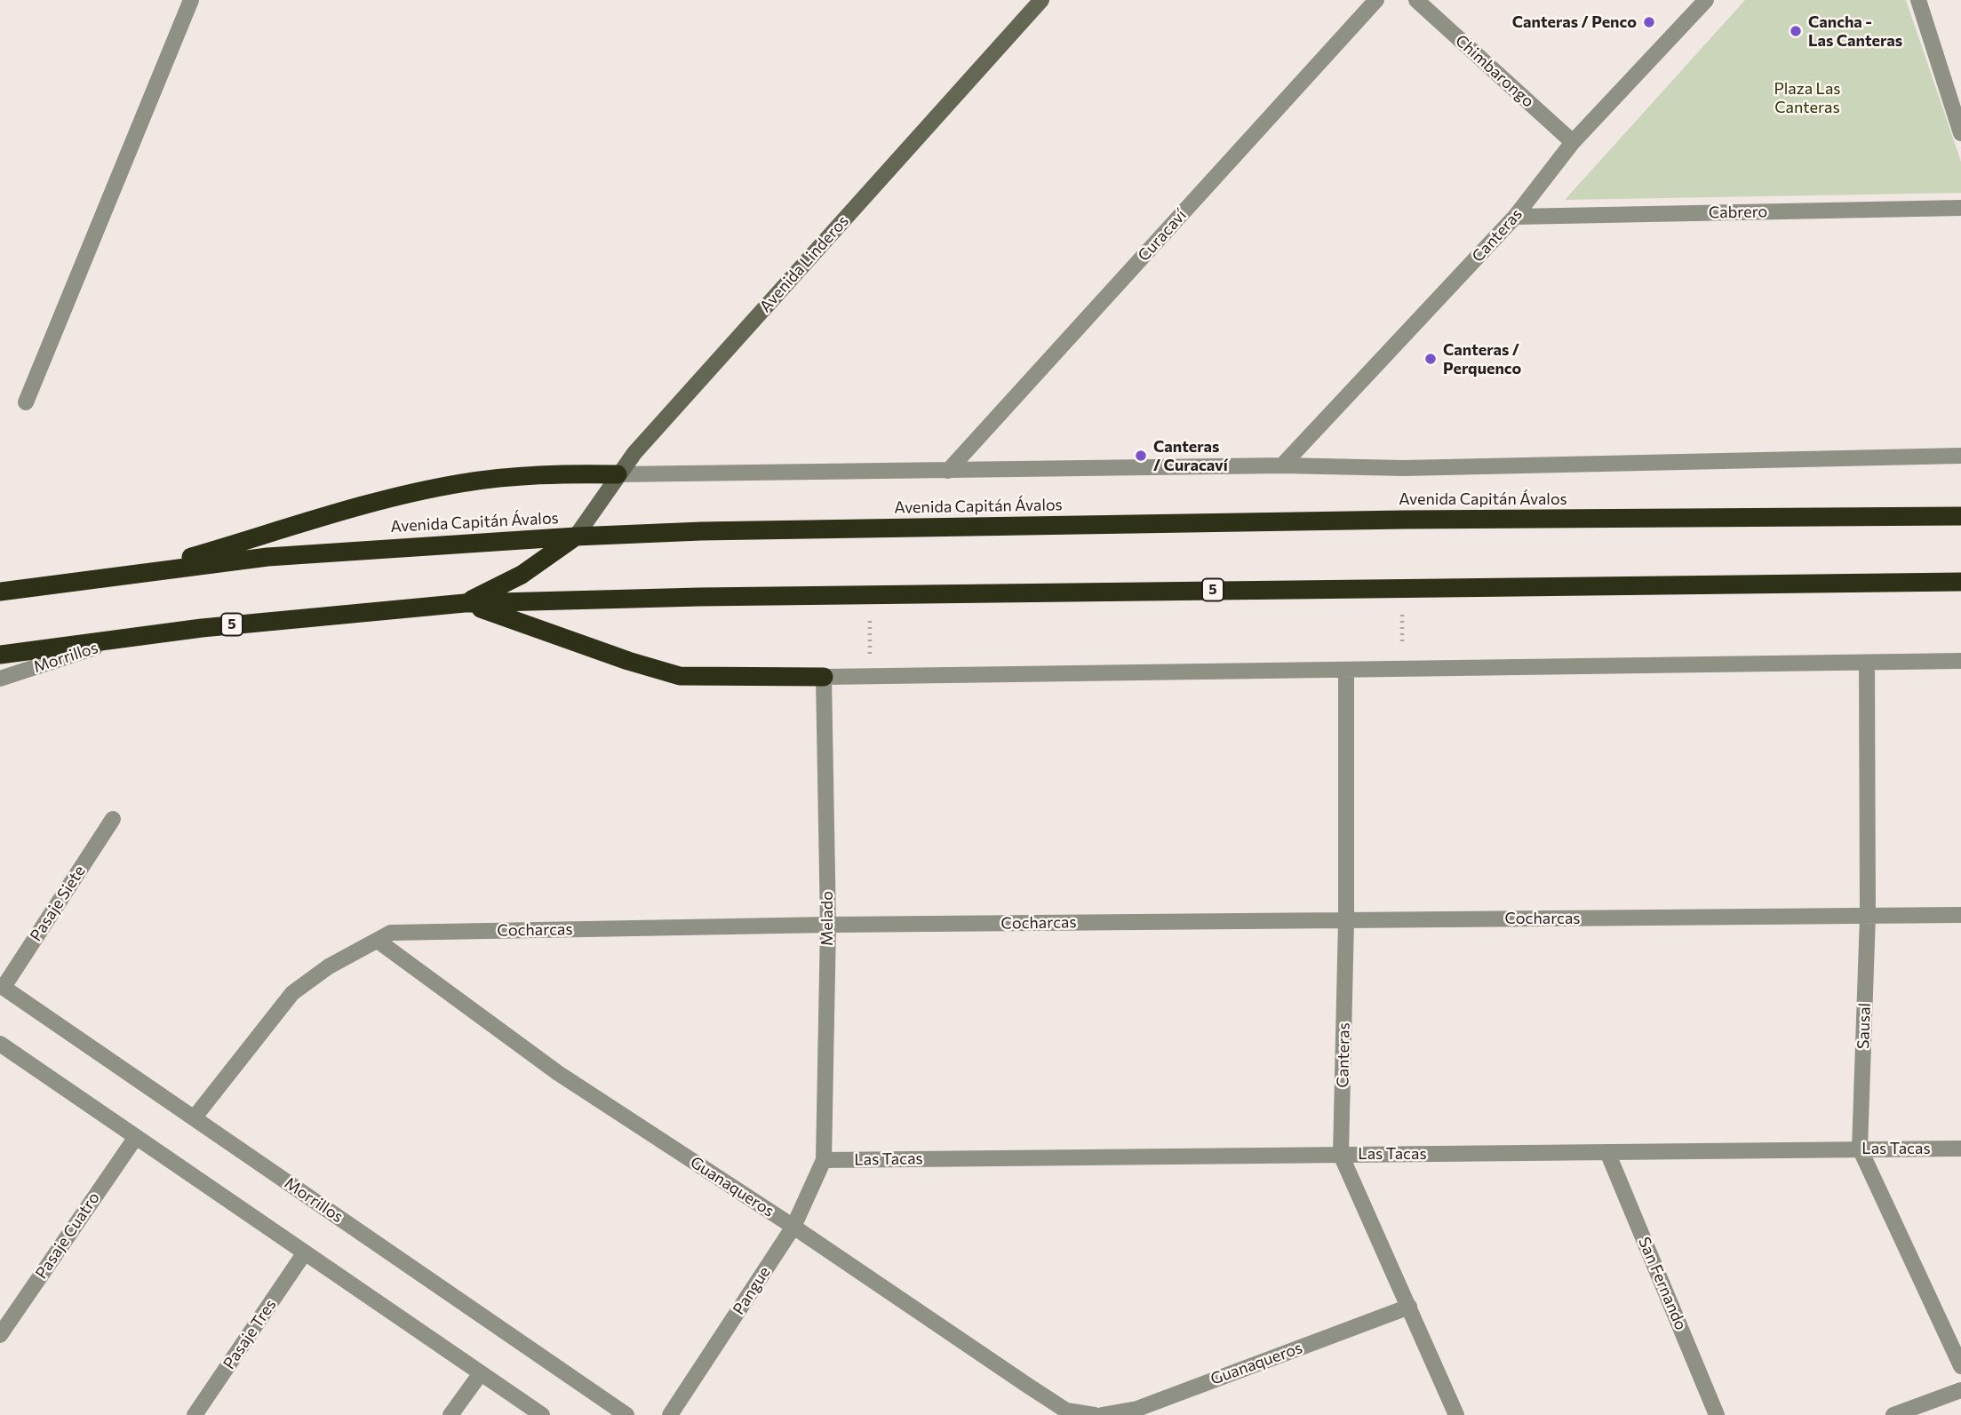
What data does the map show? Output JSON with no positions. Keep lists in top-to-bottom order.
{
  "streets": {
    "highway": ["Avenida Capitán Ávalos", "5"],
    "street": [
      "Chimbarongo",
      "Cabrero",
      "Curacaví",
      "Canteras",
      "Avenida Linderos",
      "Morrillos",
      "Pasaje Siete",
      "Melado",
      "Cocharcas",
      "Sausal",
      "Las Tacas",
      "Guanaqueros",
      "Pasaje Cuatro",
      "San Fernando",
      "Pangue",
      "Pasaje Tres"
    ]
  },
  "crossings": [
    ["Chimbarongo", "Canteras"],
    ["Cabrero", "Canteras"],
    ["Curacaví", "Avenida Capitán Ávalos"],
    ["Canteras", "Avenida Capitán Ávalos"],
    ["Canteras", "Cocharcas"],
    ["Canteras", "Las Tacas"],
    ["Canteras", "Guanaqueros"],
    ["Avenida Linderos", "Avenida Capitán Ávalos"],
    ["5", "Morrillos"],
    ["Morrillos", "Pasaje Siete"],
    ["Morrillos", "Cocharcas"],
    ["Melado", "Cocharcas"],
    ["Melado", "Las Tacas"],
    ["Melado", "Pangue"],
    ["Cocharcas", "Sausal"],
    ["Cocharcas", "Guanaqueros"],
    ["Sausal", "Las Tacas"],
    ["Las Tacas", "San Fernando"],
    ["Las Tacas", "Pangue"],
    ["Guanaqueros", "Pangue"]
  ],
  "parks": ["Plaza Las Canteras"],
  "places": [
    "Canteras / Penco",
    "Cancha - Las Canteras",
    "Canteras / Perquenco",
    "Canteras / Curacaví"
  ]
}
